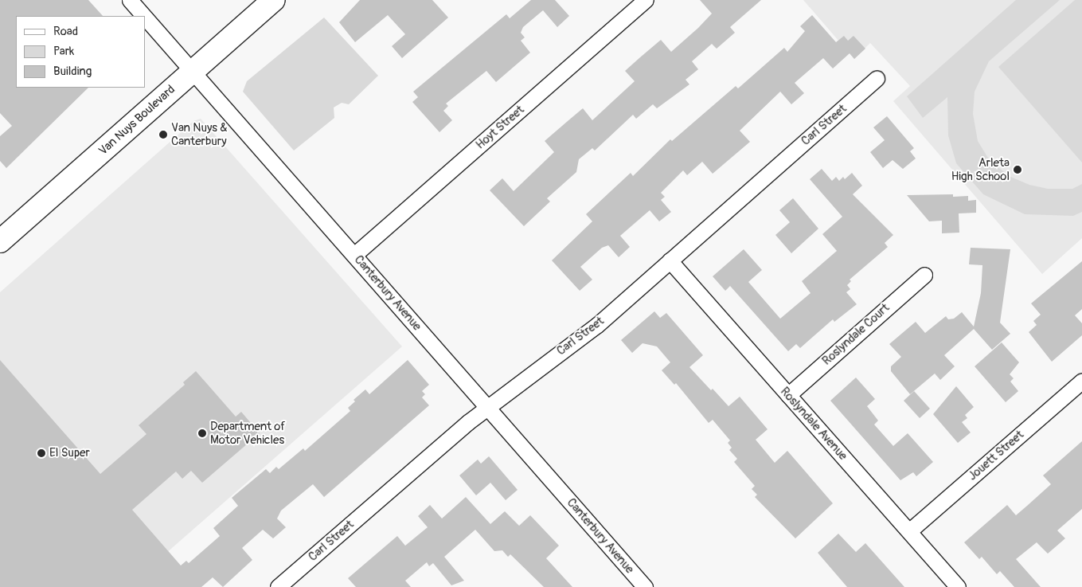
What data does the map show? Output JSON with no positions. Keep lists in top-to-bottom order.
{
  "streets": {
    "main road": ["Van Nuys Boulevard"],
    "street": [
      "Carl Street",
      "Hoyt Street",
      "Canterbury Avenue",
      "Roslyndale Court",
      "Roslyndale Avenue",
      "Jouett Street"
    ]
  },
  "crossings": [
    ["Van Nuys Boulevard", "Canterbury Avenue"],
    ["Carl Street", "Canterbury Avenue"],
    ["Carl Street", "Roslyndale Avenue"],
    ["Hoyt Street", "Canterbury Avenue"],
    ["Roslyndale Court", "Roslyndale Avenue"],
    ["Roslyndale Avenue", "Jouett Street"]
  ],
  "places": [
    "Van Nuys & Canterbury",
    "Arleta High School",
    "Department of Motor Vehicles",
    "El Super"
  ],
  "legend": ["Road", "Park", "Building"]
}
